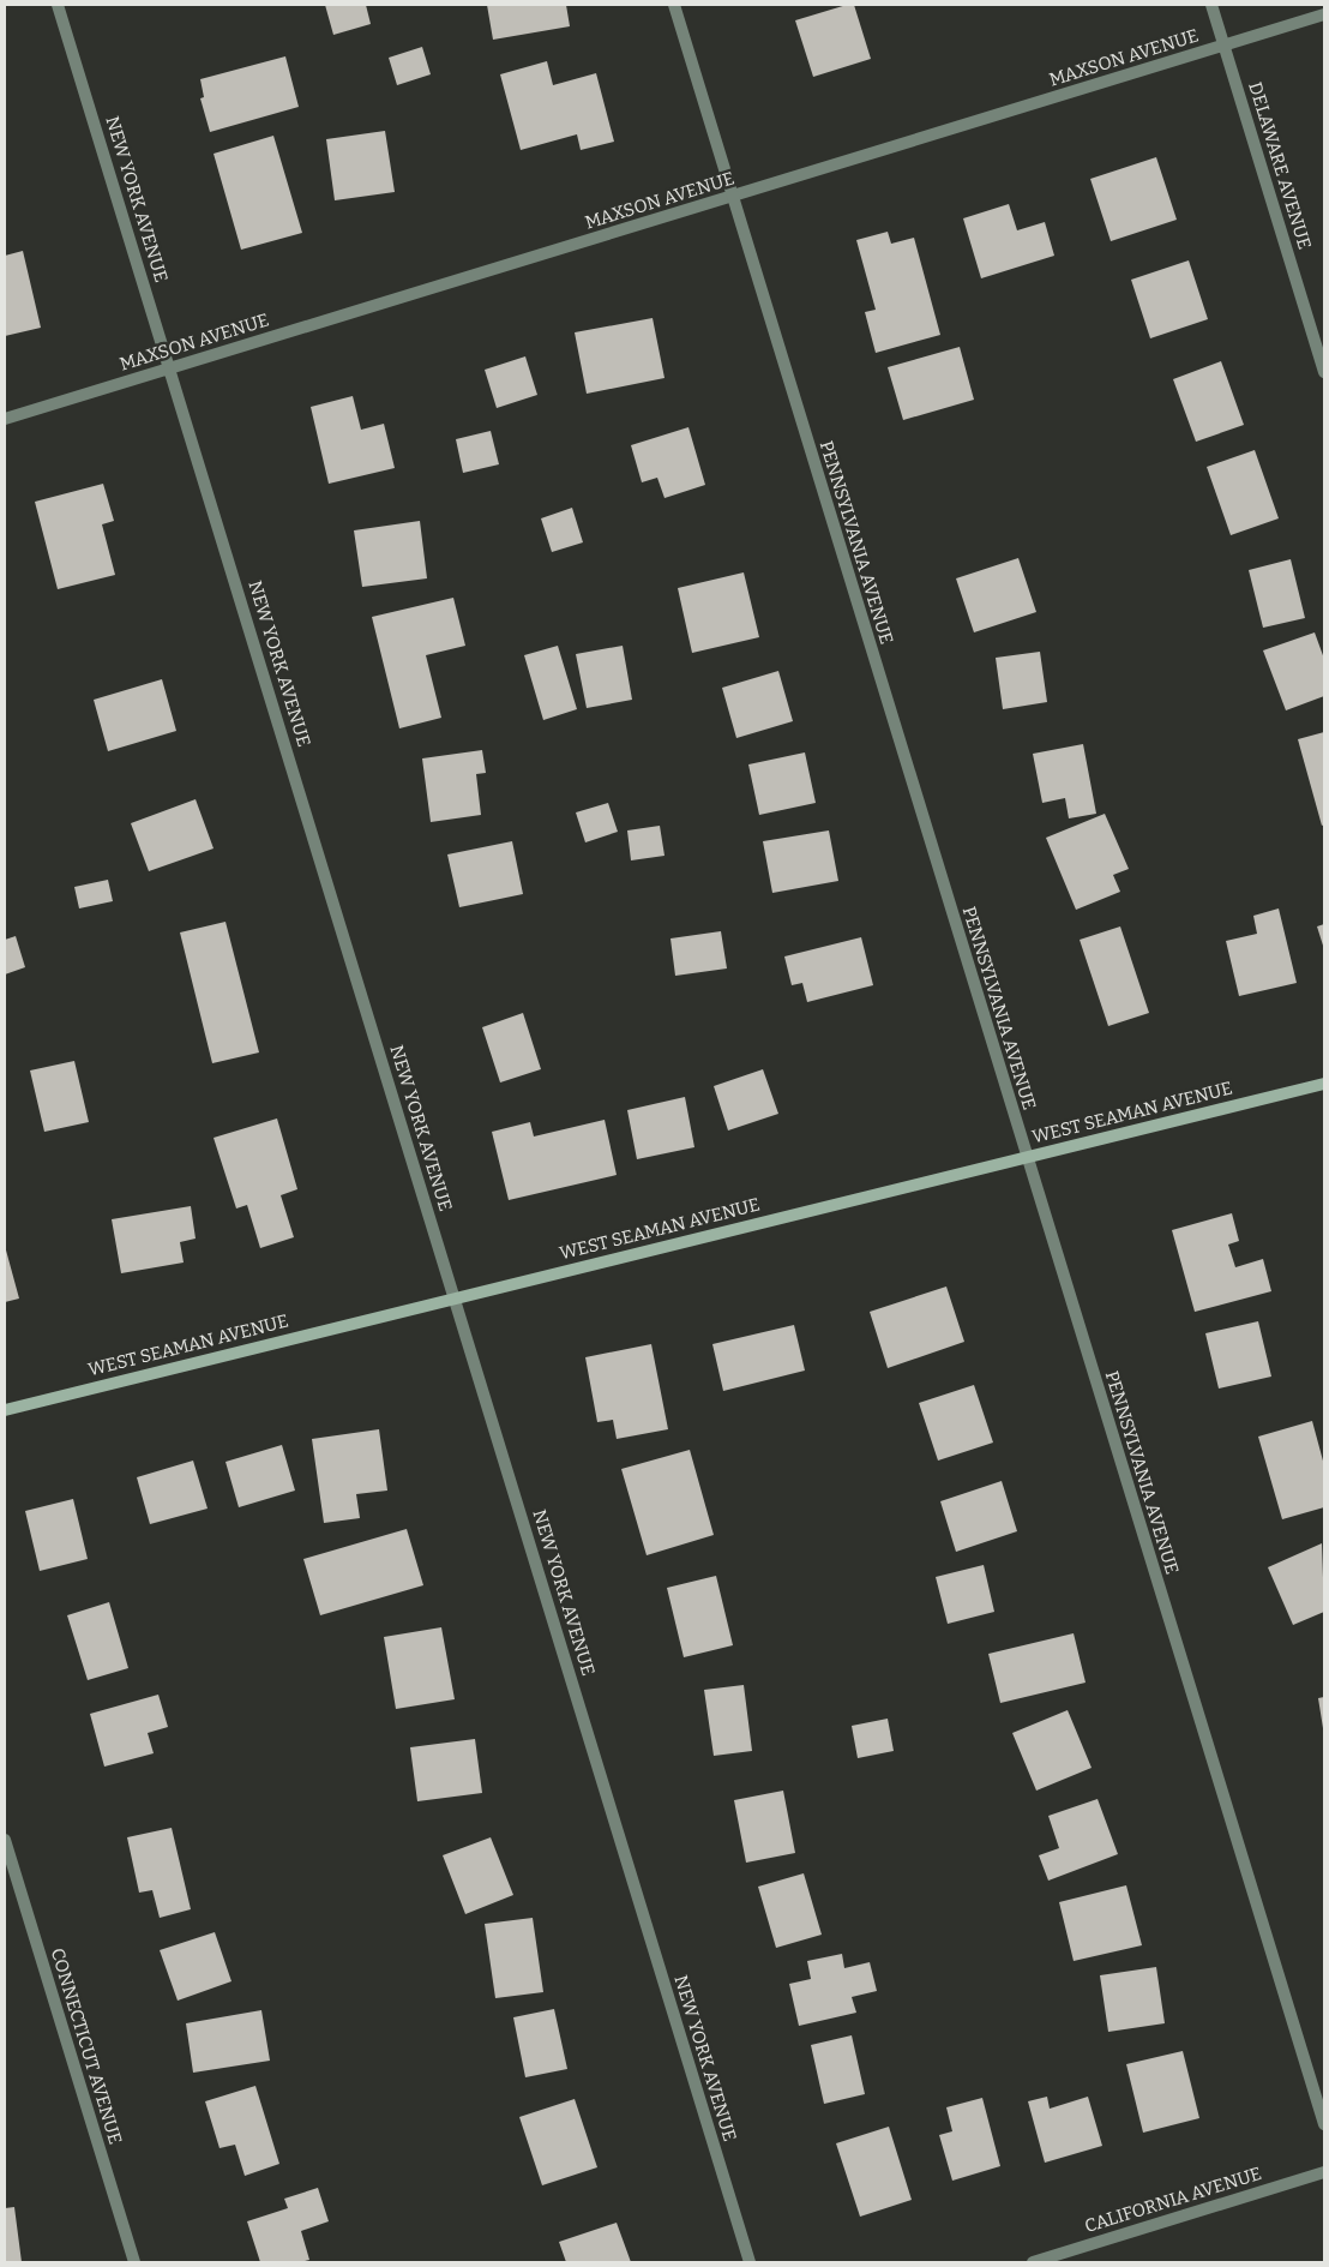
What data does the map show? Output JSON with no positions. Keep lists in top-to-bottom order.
{
  "streets": {
    "main road": ["WEST SEAMAN AVENUE"],
    "street": [
      "MAXSON AVENUE",
      "DELAWARE AVENUE",
      "NEW YORK AVENUE",
      "PENNSYLVANIA AVENUE",
      "CONNECTICUT AVENUE",
      "CALIFORNIA AVENUE"
    ]
  },
  "crossings": [
    ["MAXSON AVENUE", "DELAWARE AVENUE"],
    ["MAXSON AVENUE", "NEW YORK AVENUE"],
    ["MAXSON AVENUE", "PENNSYLVANIA AVENUE"],
    ["NEW YORK AVENUE", "WEST SEAMAN AVENUE"],
    ["PENNSYLVANIA AVENUE", "WEST SEAMAN AVENUE"]
  ]
}
